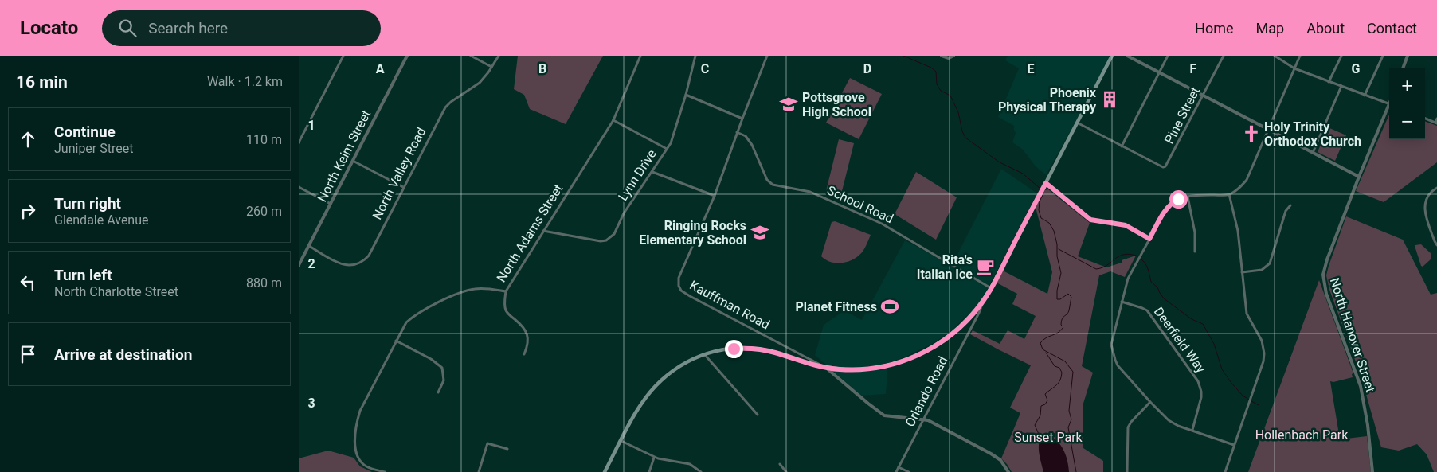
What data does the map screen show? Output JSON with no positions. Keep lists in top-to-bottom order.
{
  "streets": {
    "street": [
      "Pine Street",
      "North Keim Street",
      "North Valley Road",
      "Lynn Drive",
      "School Road",
      "North Adams Street",
      "Kauffman Road",
      "North Hanover Street",
      "Deerfield Way",
      "Orlando Road"
    ]
  },
  "crossings": [
    ["North Keim Street", "North Valley Road"],
    ["Lynn Drive", "North Adams Street"],
    ["School Road", "Kauffman Road"],
    ["Kauffman Road", "Orlando Road"]
  ],
  "parks": ["Hollenbach Park", "Sunset Park"],
  "places": {
    "building": ["Phoenix Physical Therapy"],
    "school or university": ["Pottsgrove High School", "Ringing Rocks Elementary School"],
    "church": ["Holy Trinity Orthodox Church"],
    "cafe": ["Rita's Italian Ice"],
    "sports": ["Planet Fitness"]
  },
  "page": {
    "header": "Locato",
    "search": "Search here",
    "nav": [
      "Home",
      "Map",
      "About",
      "Contact"
    ],
    "heading": ["16 min", "Walk · 1.2 km"],
    "map_buttons": ["+", "−"],
    "list": [
      ["Continue", "Juniper Street", "110 m"],
      ["Turn right", "Glendale Avenue", "260 m"],
      ["Turn left", "North Charlotte Street", "880 m"],
      "Arrive at destination"
    ]
  },
  "grid": {
    "columns": [
      "A",
      "B",
      "C",
      "D",
      "E",
      "F",
      "G"
    ],
    "rows": ["1", "2", "3"]
  }
}
